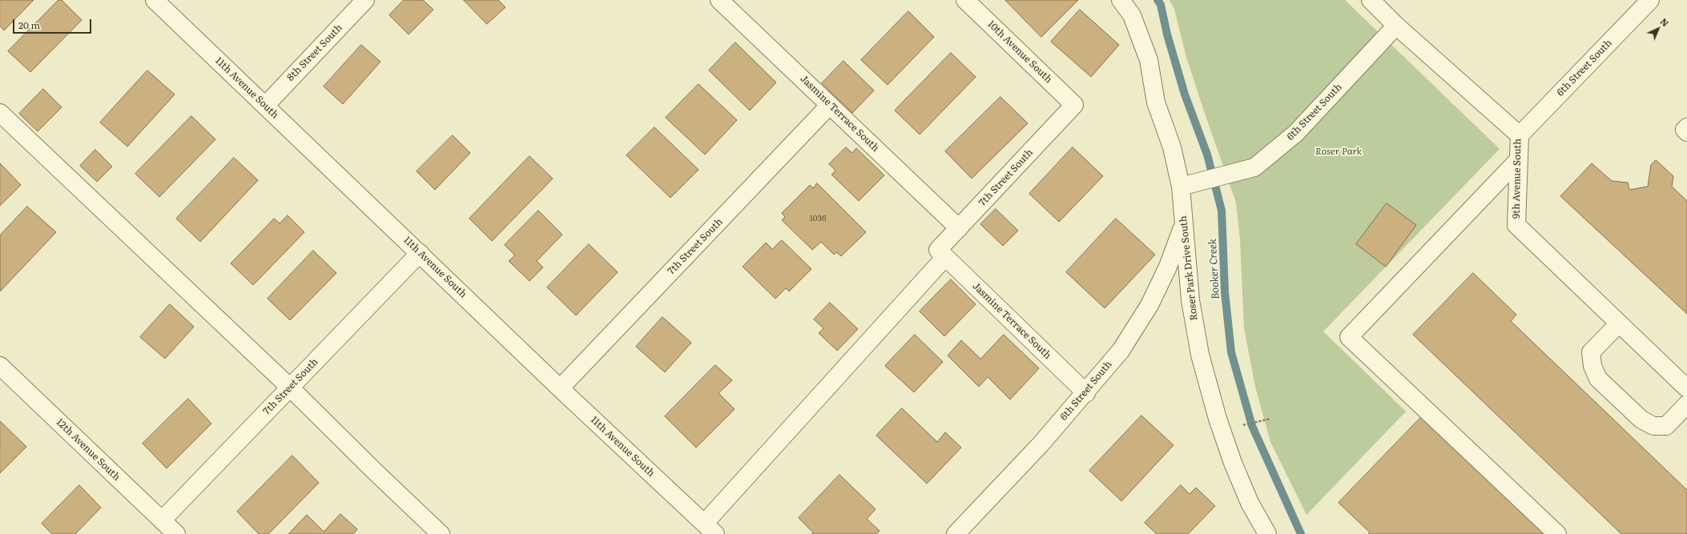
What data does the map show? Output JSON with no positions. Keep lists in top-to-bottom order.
{
  "streets": {
    "street": [
      "10th Avenue South",
      "8th Street South",
      "6th Street South",
      "11th Avenue South",
      "Jasmine Terrace South",
      "7th Street South",
      "9th Avenue South",
      "Roser Park Drive South",
      "12th Avenue South"
    ]
  },
  "crossings": [
    ["10th Avenue South", "7th Street South"],
    ["8th Street South", "11th Avenue South"],
    ["6th Street South", "Jasmine Terrace South"],
    ["6th Street South", "9th Avenue South"],
    ["6th Street South", "Roser Park Drive South"],
    ["11th Avenue South", "7th Street South"],
    ["Jasmine Terrace South", "7th Street South"],
    ["7th Street South", "12th Avenue South"]
  ],
  "water": ["Booker Creek"],
  "parks": ["Roser Park"],
  "house_numbers": ["1036"],
  "scale_bar": "20 m",
  "north": "top right"
}
